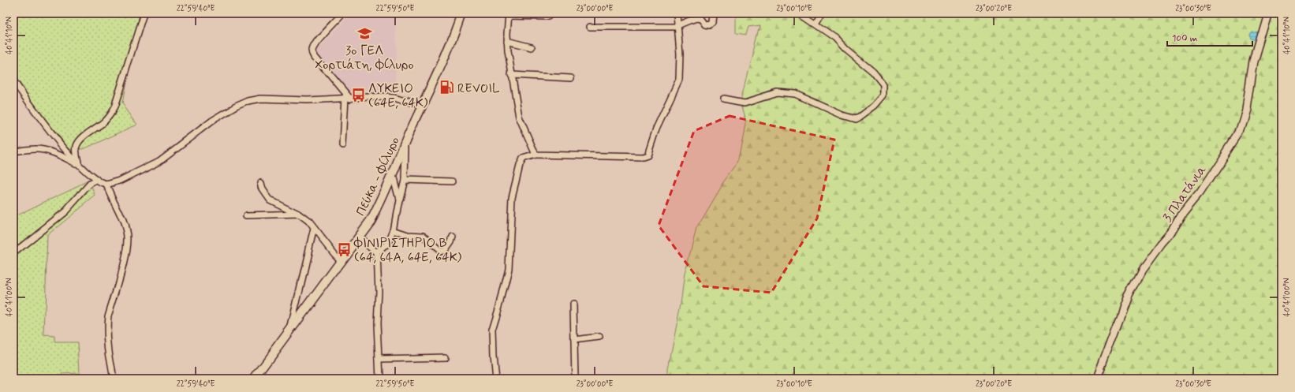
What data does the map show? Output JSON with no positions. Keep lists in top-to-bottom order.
{
  "streets": {
    "main road": ["Πεύκα - Φίλυρο"],
    "street": ["3 Πλατάνια"]
  },
  "places": {
    "school or university": ["3ο ΓΕΛ Χορτιάτη, Φίλυρο"],
    "fuel station": ["REVOIL"],
    "bus stop": ["ΛΥΚΕΙΟ (64Ε, 64Κ)", "ΦΙΝΙΡΙΣΤΗΡΙΟ B (64, 64Α, 64Ε, 64Κ)"]
  },
  "scale_bar": "100 m",
  "coordinates": [
    "22°59'40\"E",
    "22°59'50\"E",
    "23°00'00\"E",
    "23°00'10\"E",
    "23°00'20\"E",
    "23°00'30\"E",
    "40°41'10\"N",
    "40°41'00\"N"
  ]
}
